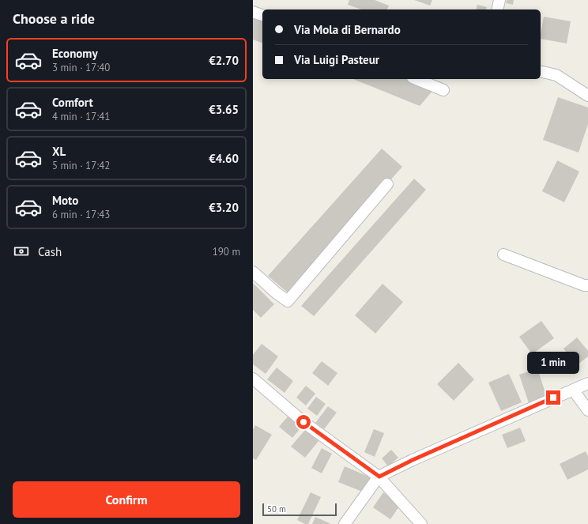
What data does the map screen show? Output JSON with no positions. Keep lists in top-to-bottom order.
{
  "scale_bar": "50 m",
  "page": {
    "heading": "Choose a ride",
    "banner": ["Via Mola di Bernardo", "Via Luigi Pasteur"],
    "list": [
      {
        "name": "Economy",
        "note": "3 min · 17:40",
        "value": "€2.70"
      },
      {
        "name": "Comfort",
        "note": "4 min · 17:41",
        "value": "€3.65"
      },
      {
        "name": "XL",
        "note": "5 min · 17:42",
        "value": "€4.60"
      },
      {
        "name": "Moto",
        "note": "6 min · 17:43",
        "value": "€3.20"
      }
    ],
    "pay": ["Cash", "190 m"],
    "bubble": "1 min",
    "buttons": "Confirm",
    "scale": "50 m"
  }
}
